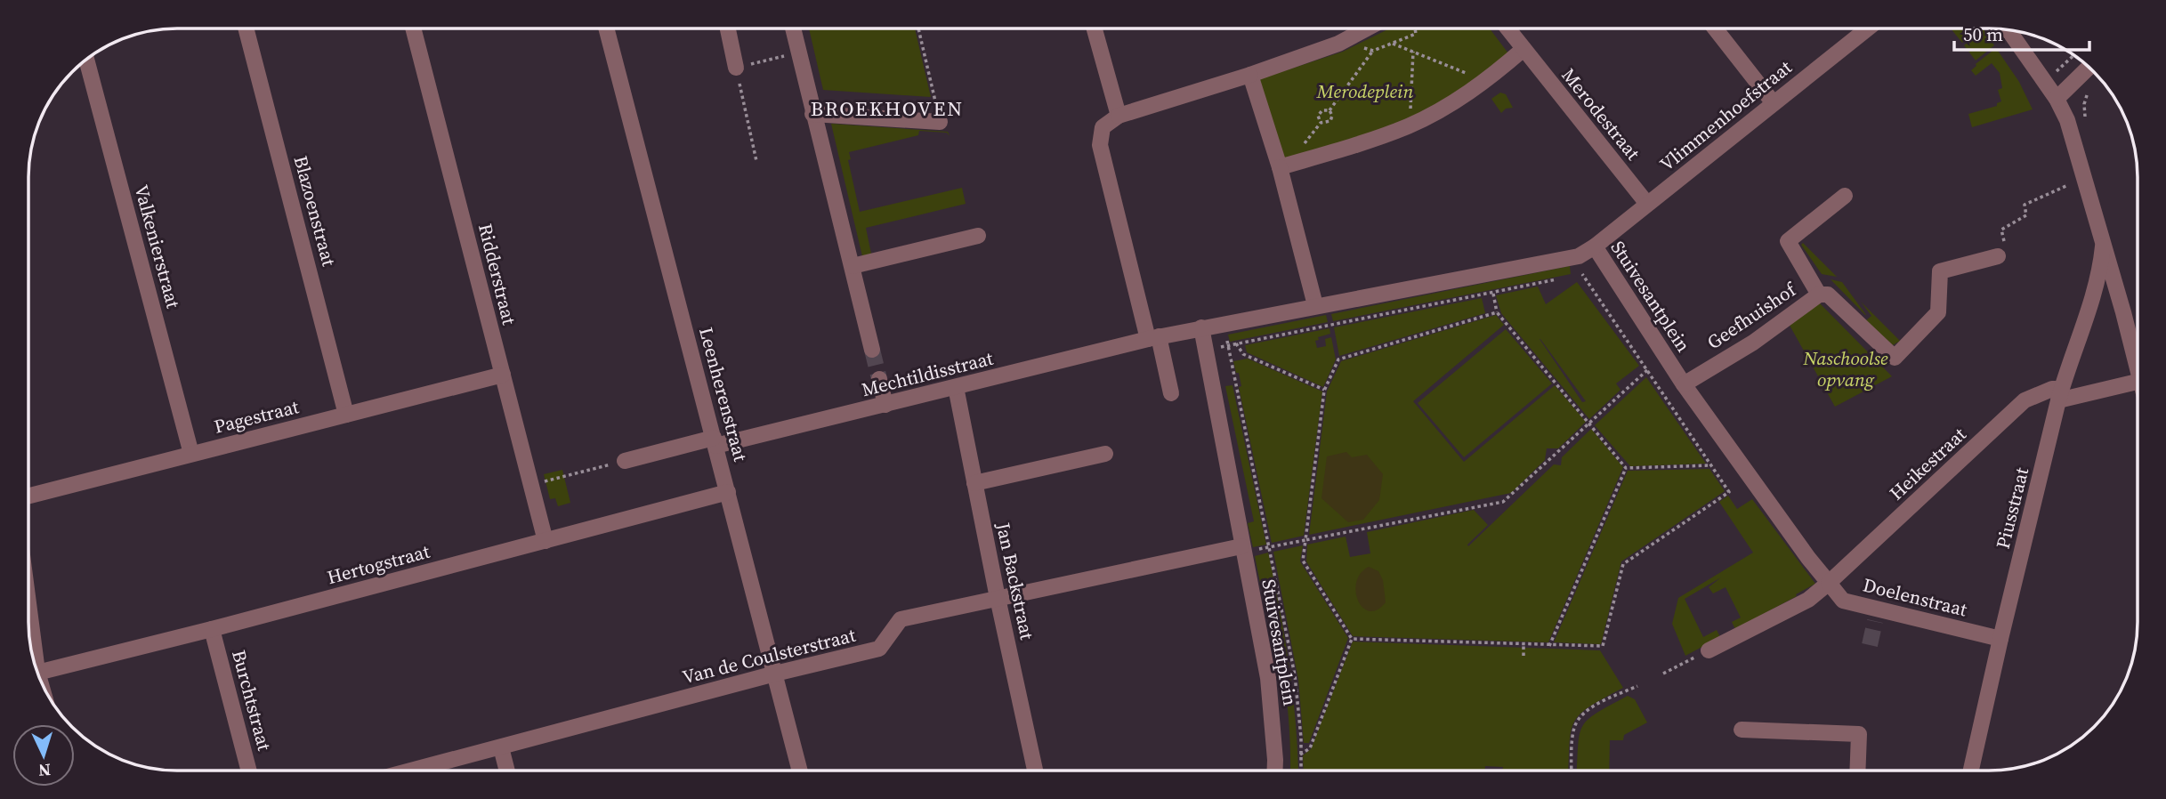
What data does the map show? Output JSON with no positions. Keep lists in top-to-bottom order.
{
  "streets": {
    "street": [
      "Merodestraat",
      "Vlimmenhoefstraat",
      "Blazoenstraat",
      "Valkenierstraat",
      "Ridderstraat",
      "Stuivesantplein",
      "Geefhuishof",
      "Mechtildisstraat",
      "Leenherenstraat",
      "Pagestraat",
      "Heikestraat",
      "Piusstraat",
      "Hertogstraat",
      "Jan Backstraat",
      "Doelenstraat",
      "Van de Coulsterstraat",
      "Burchtstraat"
    ]
  },
  "crossings": [
    ["Merodestraat", "Vlimmenhoefstraat"],
    ["Vlimmenhoefstraat", "Stuivesantplein"],
    ["Blazoenstraat", "Pagestraat"],
    ["Valkenierstraat", "Pagestraat"],
    ["Ridderstraat", "Pagestraat"],
    ["Ridderstraat", "Hertogstraat"],
    ["Stuivesantplein", "Geefhuishof"],
    ["Stuivesantplein", "Mechtildisstraat"],
    ["Stuivesantplein", "Heikestraat"],
    ["Stuivesantplein", "Doelenstraat"],
    ["Stuivesantplein", "Van de Coulsterstraat"],
    ["Mechtildisstraat", "Leenherenstraat"],
    ["Mechtildisstraat", "Jan Backstraat"],
    ["Leenherenstraat", "Hertogstraat"],
    ["Leenherenstraat", "Van de Coulsterstraat"],
    ["Heikestraat", "Piusstraat"],
    ["Heikestraat", "Doelenstraat"],
    ["Piusstraat", "Doelenstraat"],
    ["Hertogstraat", "Burchtstraat"],
    ["Jan Backstraat", "Van de Coulsterstraat"]
  ],
  "districts": ["BROEKHOVEN"],
  "parks": ["Merodeplein", "Naschoolse opvang"],
  "scale_bar": "50 m",
  "north": "bottom"
}
